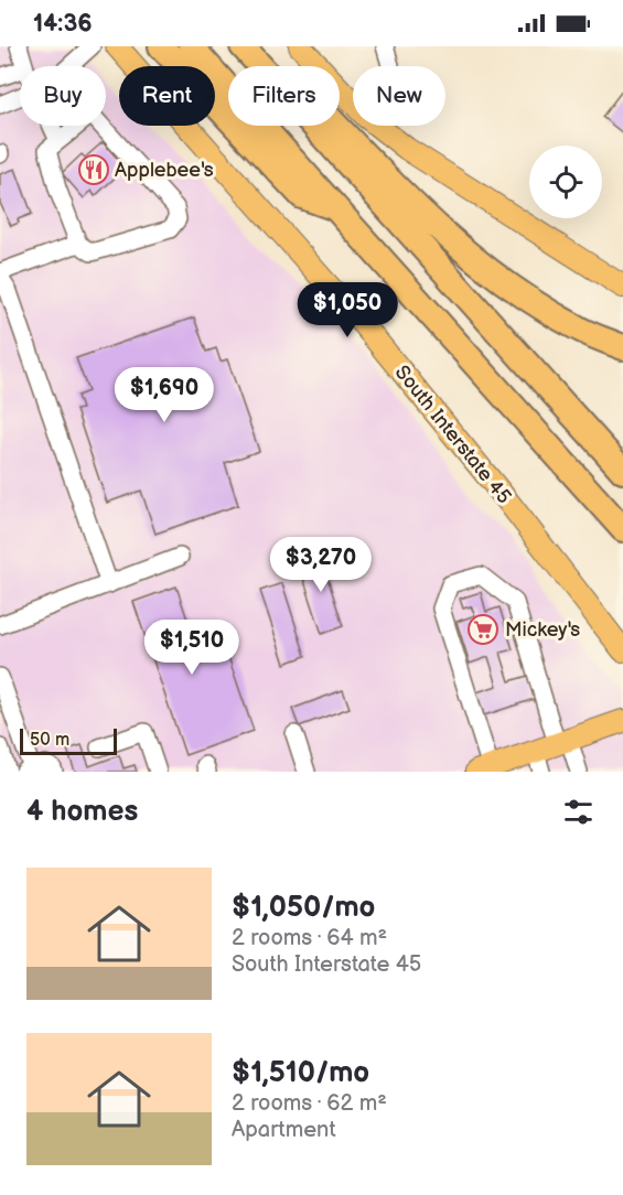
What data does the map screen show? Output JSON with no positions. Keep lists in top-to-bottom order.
{
  "streets": {
    "main road": ["South Interstate 45"]
  },
  "places": {
    "restaurant": ["Applebee's"],
    "supermarket": ["Mickey's"]
  },
  "scale_bar": "50 m",
  "page": {
    "status": "14:36",
    "chip": [
      "Buy",
      "Rent",
      "Filters",
      "New"
    ],
    "price": [
      "$1,050",
      "$1,690",
      "$3,270",
      "$1,510"
    ],
    "scale": "50 m",
    "heading": "4 homes",
    "list": [
      {
        "name": "$1,050/mo",
        "note": "2 rooms · 64 m² · South Interstate 45"
      },
      {
        "name": "$1,510/mo",
        "note": "2 rooms · 62 m² · Apartment"
      }
    ]
  }
}
